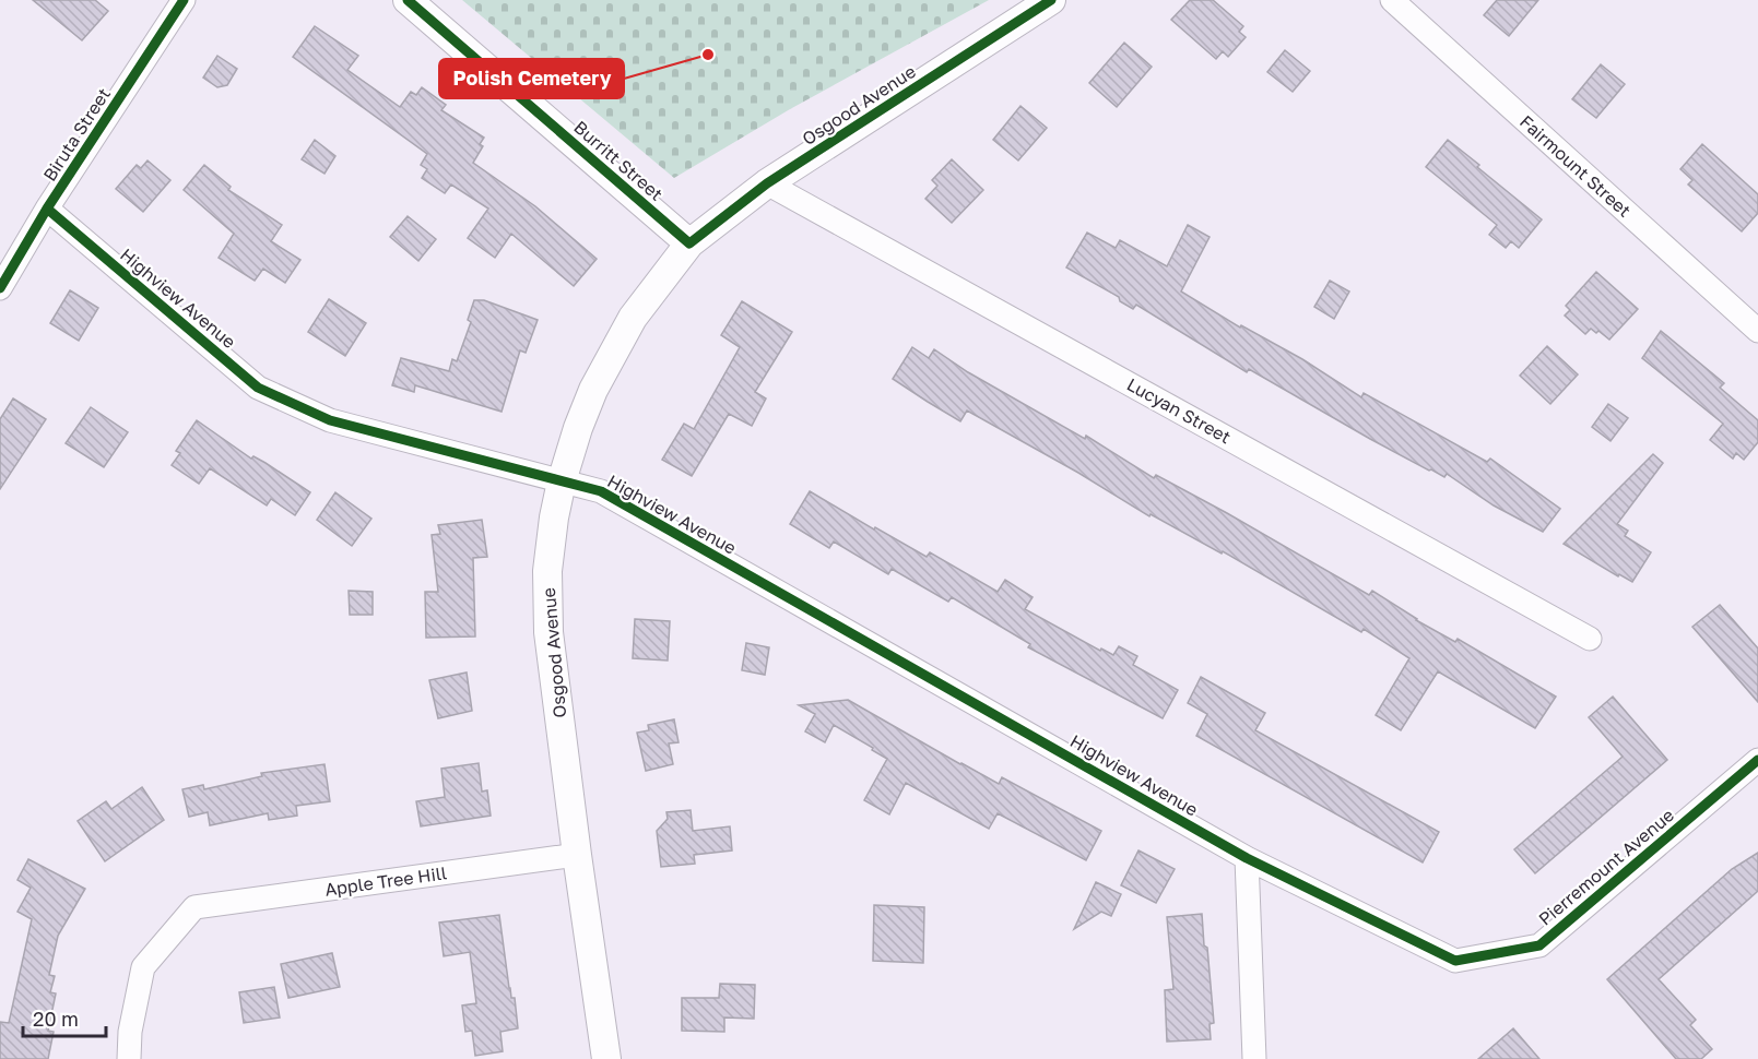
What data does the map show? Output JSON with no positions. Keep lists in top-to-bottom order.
{
  "streets": {
    "street": [
      "Osgood Avenue",
      "Biruta Street",
      "Burritt Street",
      "Fairmount Street",
      "Highview Avenue",
      "Lucyan Street",
      "Pierremount Avenue",
      "Apple Tree Hill"
    ]
  },
  "crossings": [
    ["Osgood Avenue", "Burritt Street"],
    ["Osgood Avenue", "Highview Avenue"],
    ["Osgood Avenue", "Lucyan Street"],
    ["Osgood Avenue", "Apple Tree Hill"],
    ["Biruta Street", "Highview Avenue"],
    ["Highview Avenue", "Pierremount Avenue"]
  ],
  "places": ["Polish Cemetery"],
  "scale_bar": "20 m"
}
